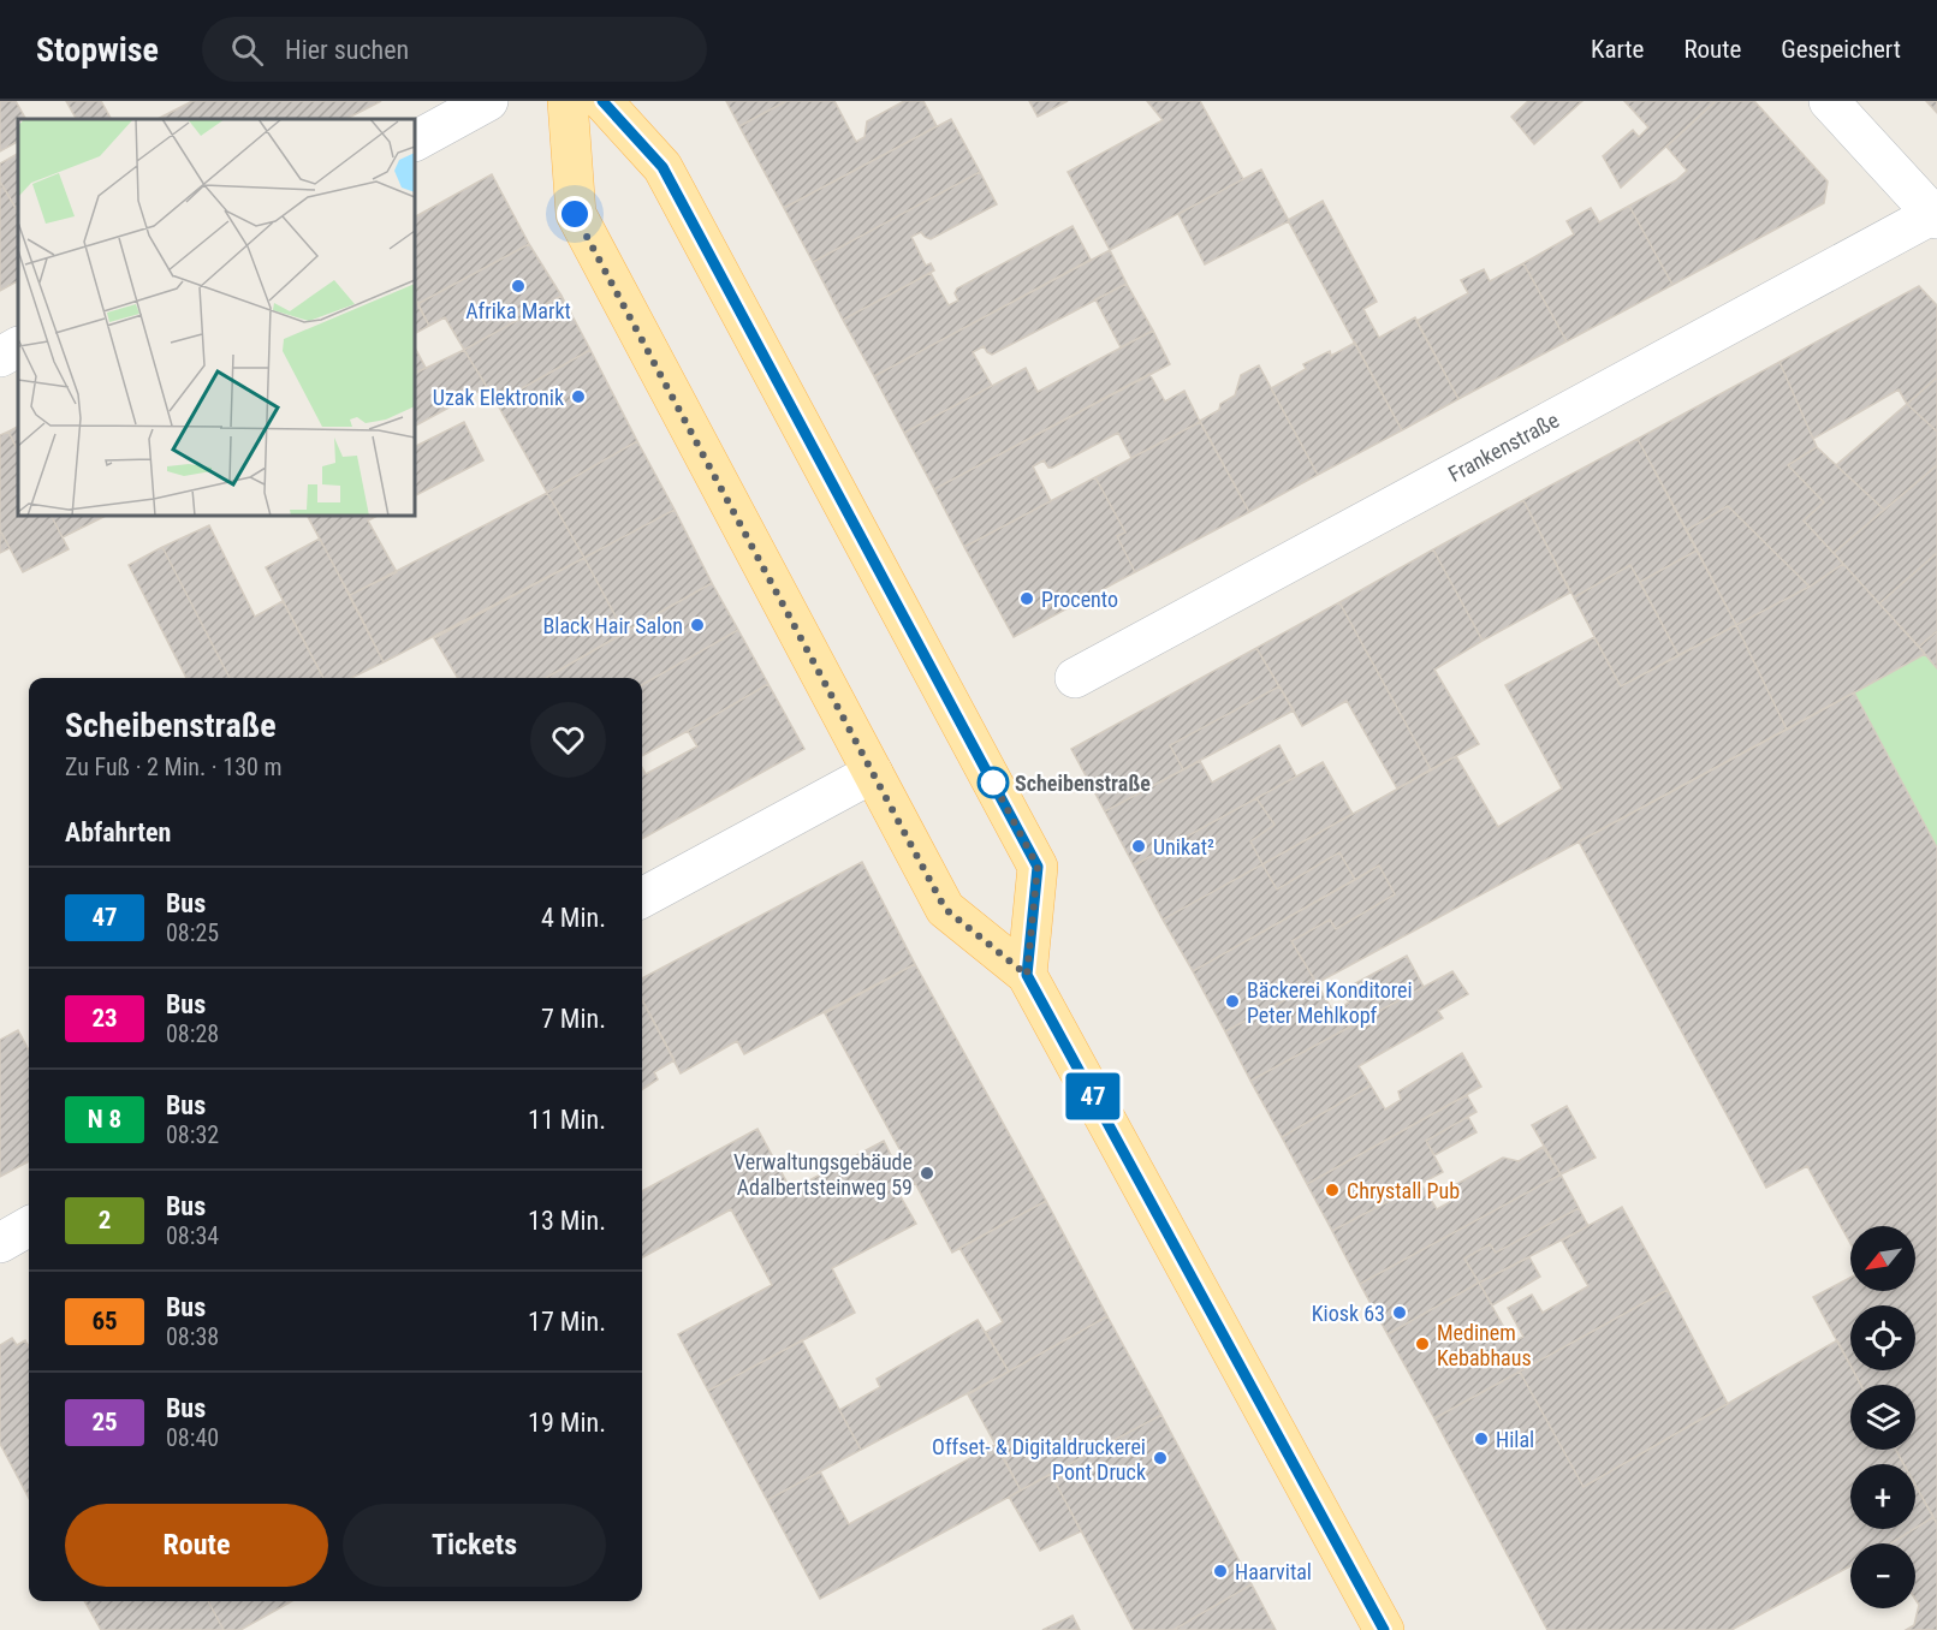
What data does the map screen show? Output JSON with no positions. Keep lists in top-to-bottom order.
{
  "streets": {
    "street": ["Frankenstraße"]
  },
  "places": [
    "Afrika Markt",
    "Uzak Elektronik",
    "Procento",
    "Black Hair Salon",
    "Scheibenstraße",
    "Unikat²",
    "Bäckerei Konditorei Peter Mehlkopf",
    "Verwaltungsgebäude Adalbertsteinweg 59",
    "Chrystall Pub",
    "Kiosk 63",
    "Medinem Kebabhaus",
    "Hilal",
    "Offset- & Digitaldruckerei Pont Druck",
    "Haarvital"
  ],
  "lines": ["bus line 47"],
  "north": "bottom left",
  "page": {
    "header": "Stopwise",
    "search": "Hier suchen",
    "nav": ["Karte", "Route", "Gespeichert"],
    "on_map": "47",
    "heading": [
      ["Scheibenstraße", "Zu Fuß · 2 Min. · 130 m"],
      "Abfahrten"
    ],
    "list": [
      {
        "mark": "47",
        "name": "Bus",
        "note": "08:25",
        "value": "4 Min."
      },
      {
        "mark": "23",
        "name": "Bus",
        "note": "08:28",
        "value": "7 Min."
      },
      {
        "mark": "N 8",
        "name": "Bus",
        "note": "08:32",
        "value": "11 Min."
      },
      {
        "mark": "2",
        "name": "Bus",
        "note": "08:34",
        "value": "13 Min."
      },
      {
        "mark": "65",
        "name": "Bus",
        "note": "08:38",
        "value": "17 Min."
      },
      {
        "mark": "25",
        "name": "Bus",
        "note": "08:40",
        "value": "19 Min."
      }
    ],
    "map_buttons": ["+", "−"],
    "buttons": ["Route", "Tickets"]
  }
}
